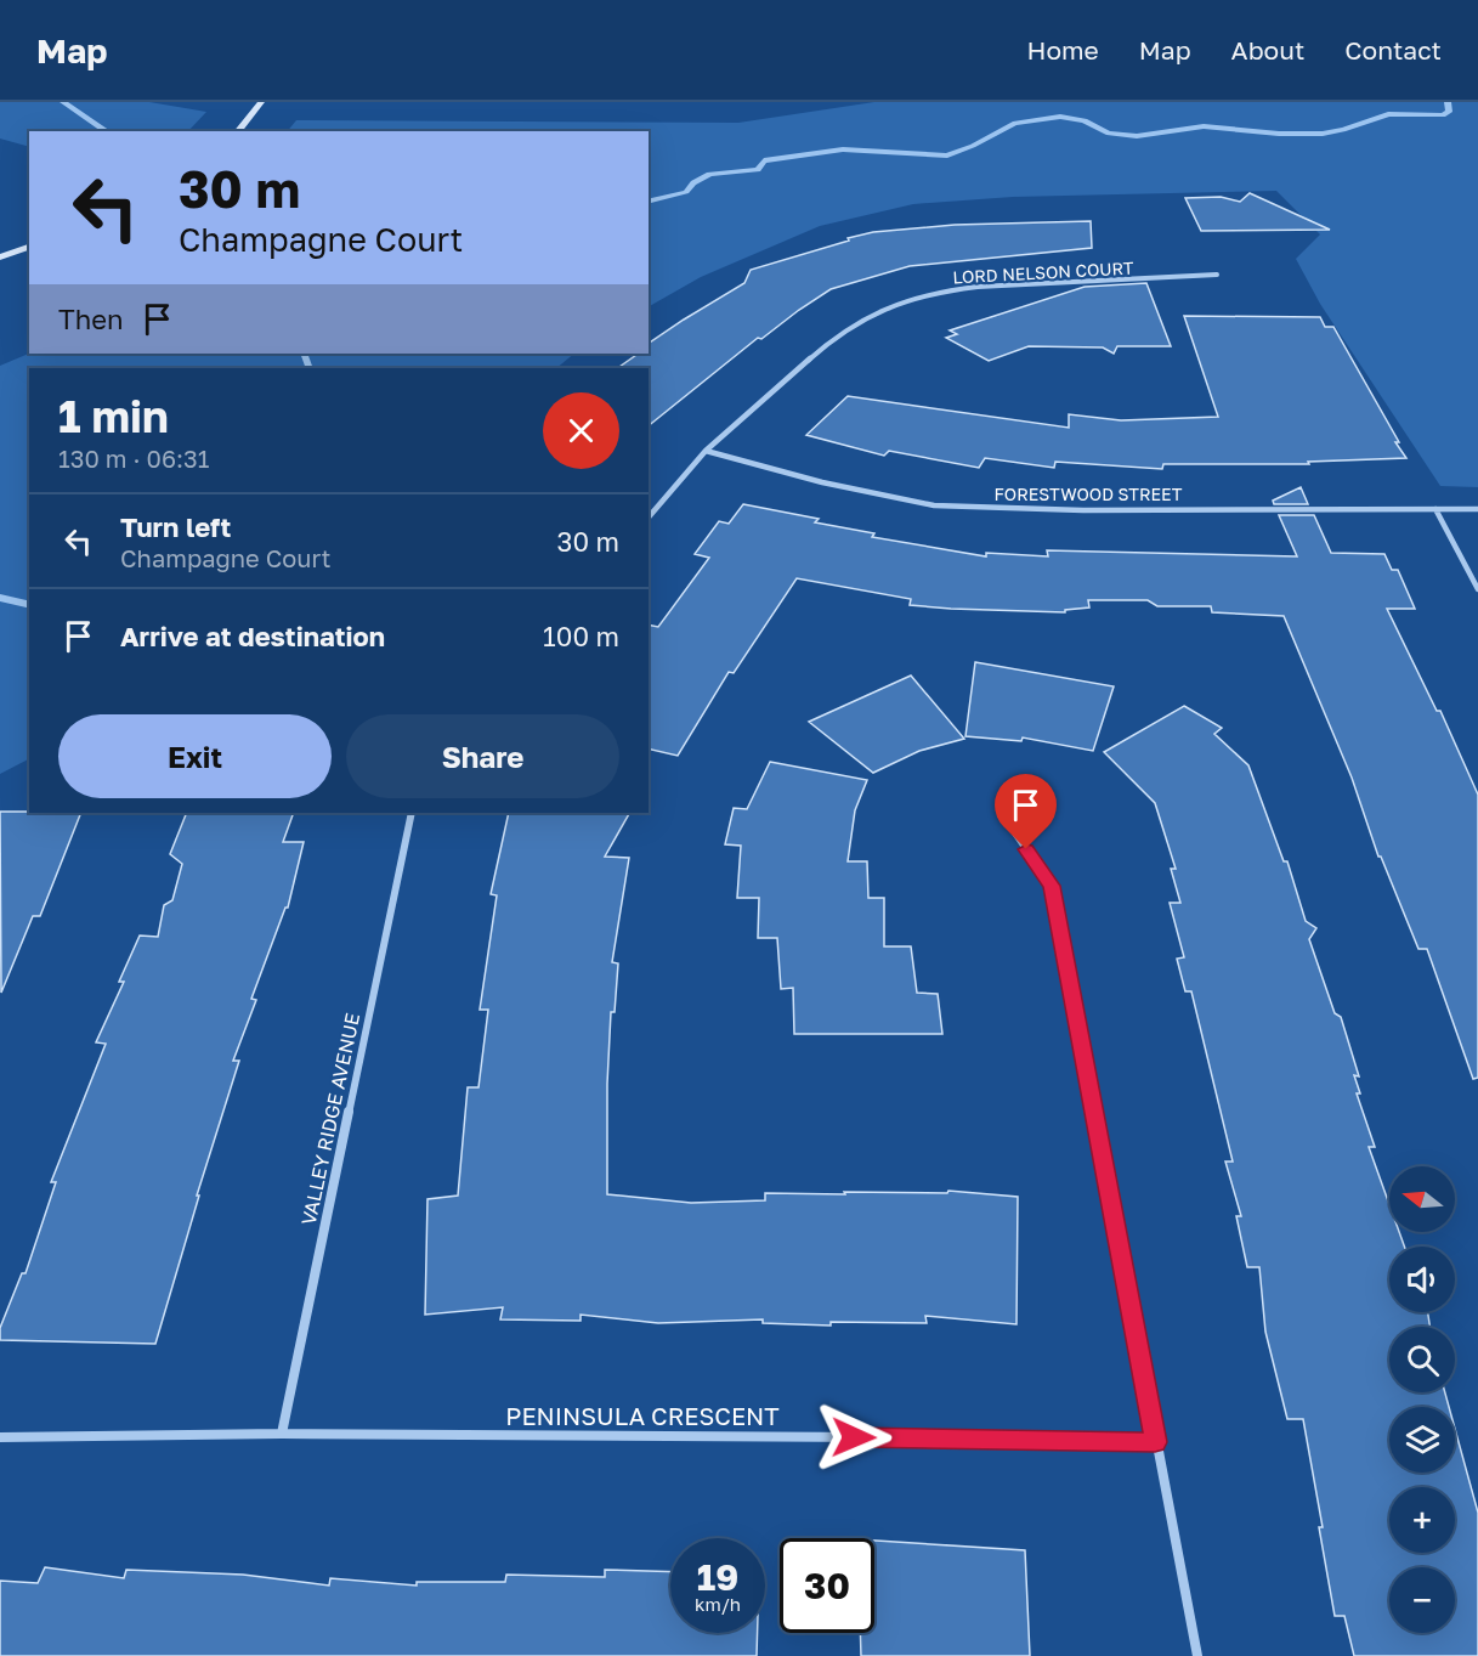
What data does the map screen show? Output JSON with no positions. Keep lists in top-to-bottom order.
{
  "streets": {
    "street": [
      "LORD NELSON COURT",
      "FORESTWOOD STREET",
      "VALLEY RIDGE AVENUE",
      "PENINSULA CRESCENT"
    ]
  },
  "crossings": [
    ["LORD NELSON COURT", "FORESTWOOD STREET"],
    ["VALLEY RIDGE AVENUE", "PENINSULA CRESCENT"]
  ],
  "north": "left",
  "page": {
    "header": "Map",
    "nav": [
      "Home",
      "Map",
      "About",
      "Contact"
    ],
    "turn": ["30 m", "Champagne Court"],
    "then": "Then",
    "heading": ["1 min", "130 m · 06:31"],
    "list": [
      {
        "name": "Turn left",
        "note": "Champagne Court",
        "value": "30 m"
      },
      {
        "name": "Arrive at destination",
        "value": "100 m"
      }
    ],
    "buttons": ["Exit", "Share"],
    "map_buttons": ["+", "−"],
    "speed": "19 km/h",
    "limit": "30"
  }
}
